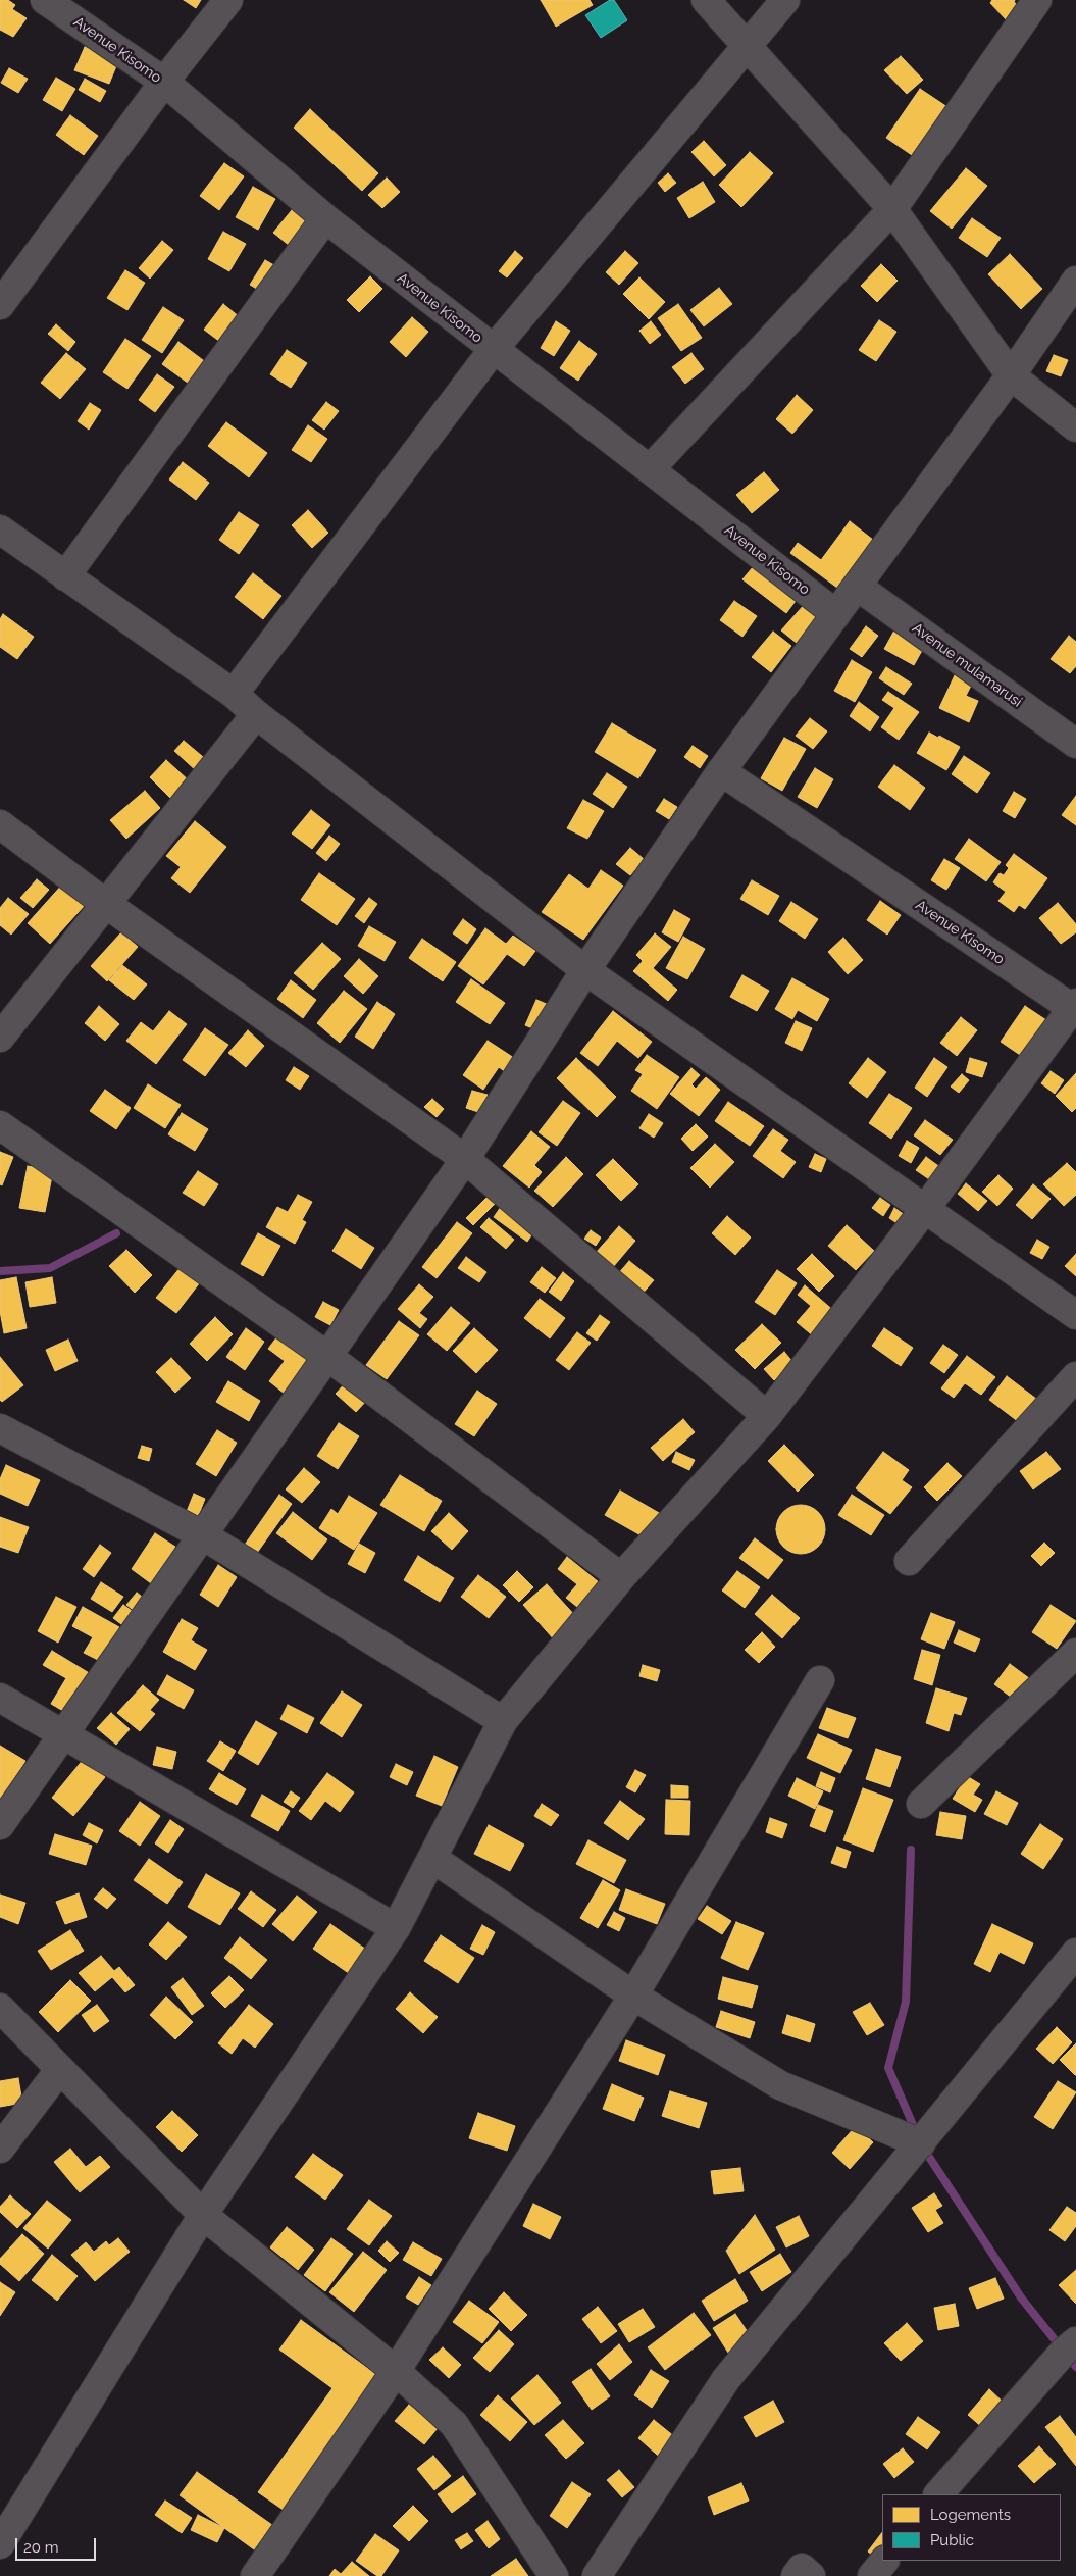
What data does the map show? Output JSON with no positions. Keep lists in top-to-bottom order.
{
  "streets": {
    "street": ["Avenue Kisomo", "Avenue mulamarusi"]
  },
  "legend": ["Logements", "Public"],
  "scale_bar": "20 m"
}
